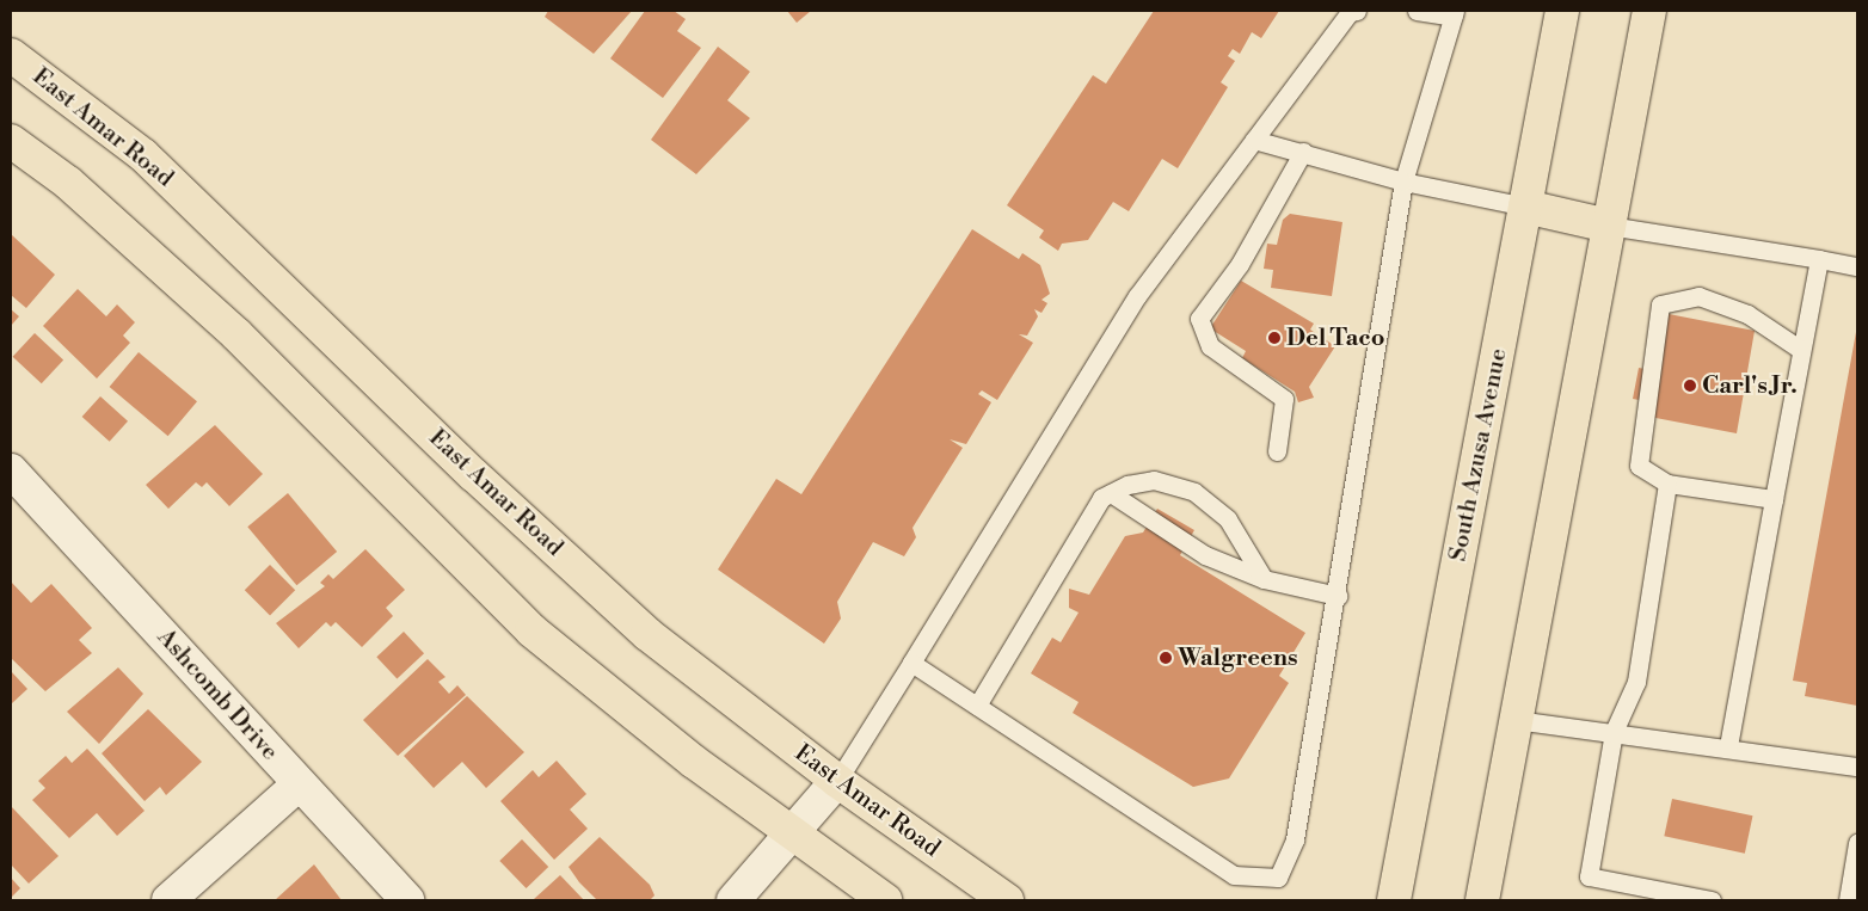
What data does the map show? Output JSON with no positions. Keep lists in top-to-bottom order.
{
  "streets": {
    "main road": ["East Amar Road", "South Azusa Avenue"],
    "street": ["Ashcomb Drive"]
  },
  "places": ["Del Taco", "Carl's Jr.", "Walgreens"]
}
